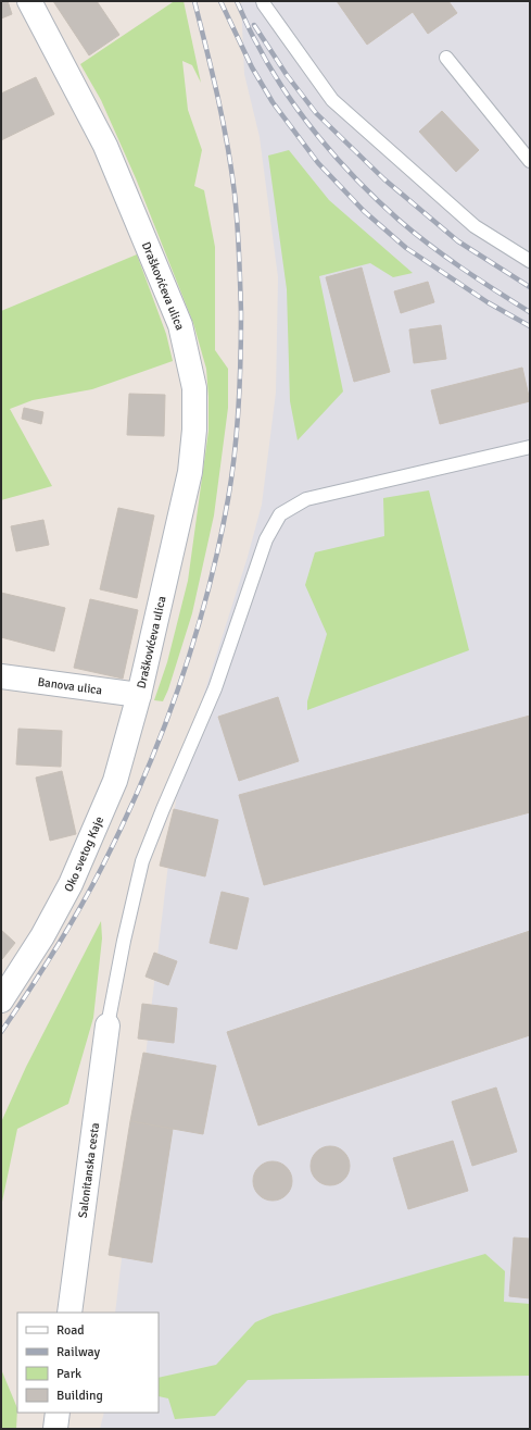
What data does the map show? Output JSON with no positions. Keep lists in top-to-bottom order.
{
  "streets": {
    "street": [
      "Draškovićeva ulica",
      "Banova ulica",
      "Oko svetog Kaje",
      "Salonitanska cesta"
    ]
  },
  "crossings": [
    ["Draškovićeva ulica", "Banova ulica"],
    ["Draškovićeva ulica", "Oko svetog Kaje"],
    ["Banova ulica", "Oko svetog Kaje"]
  ],
  "legend": [
    "Road",
    "Railway",
    "Park",
    "Building"
  ]
}
